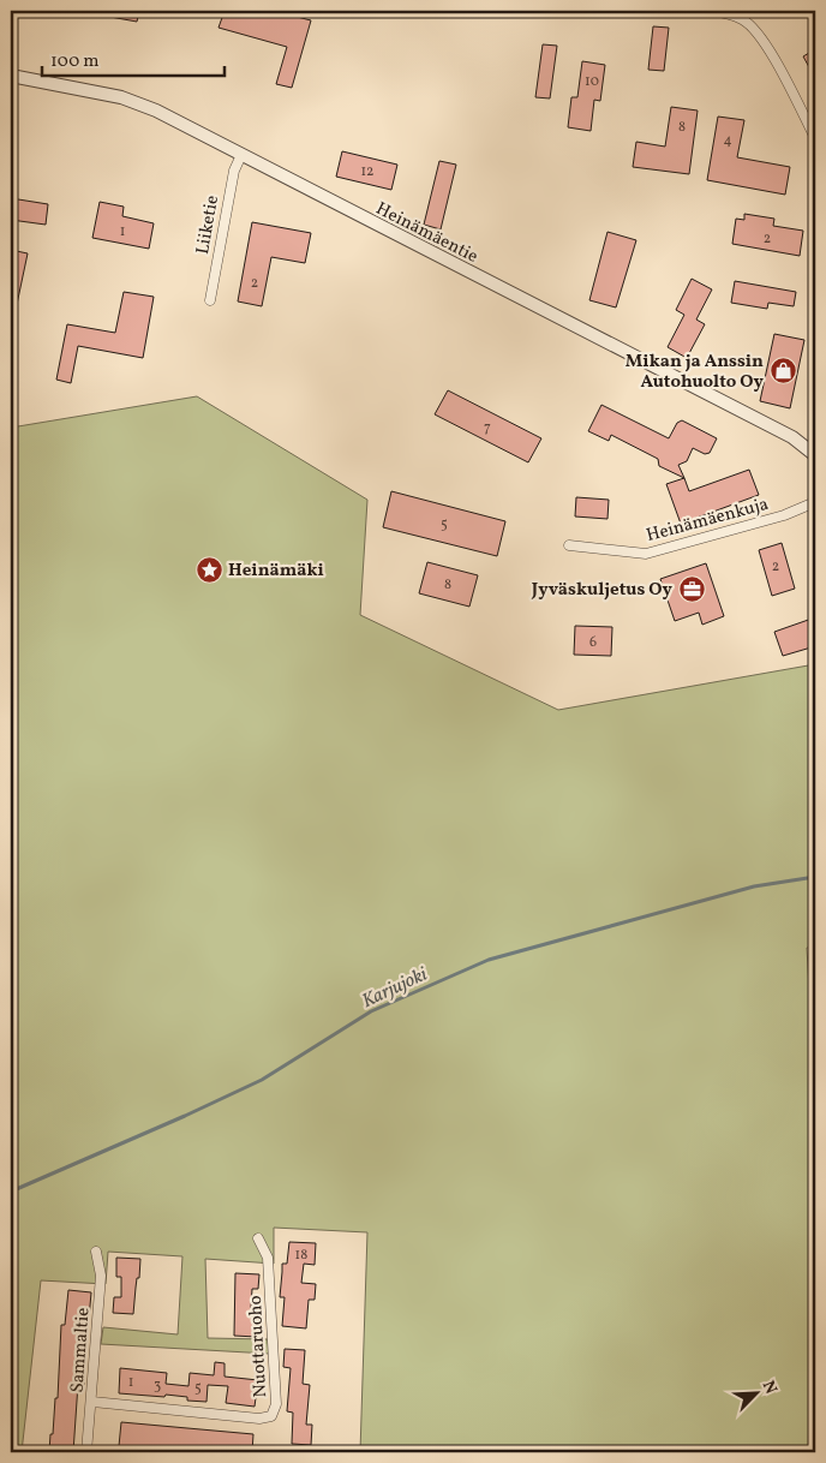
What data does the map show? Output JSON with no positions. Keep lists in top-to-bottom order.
{
  "streets": {
    "street": [
      "Liiketie",
      "Heinämäentie",
      "Heinämäenkuja",
      "Nuottaruoho",
      "Sammaltie"
    ]
  },
  "crossings": [
    ["Liiketie", "Heinämäentie"],
    ["Nuottaruoho", "Sammaltie"]
  ],
  "water": ["Karjujoki"],
  "places": {
    "shop": ["Mikan ja Anssin Autohuolto Oy"],
    "place": ["Heinämäki"],
    "office": ["Jyväskuljetus Oy"]
  },
  "house_numbers": [
    "10",
    "8",
    "4",
    "12",
    "1",
    "2",
    "2",
    "7",
    "5",
    "2",
    "8",
    "6",
    "18",
    "1",
    "3",
    "5"
  ],
  "scale_bar": "100 m",
  "north": "top right"
}
